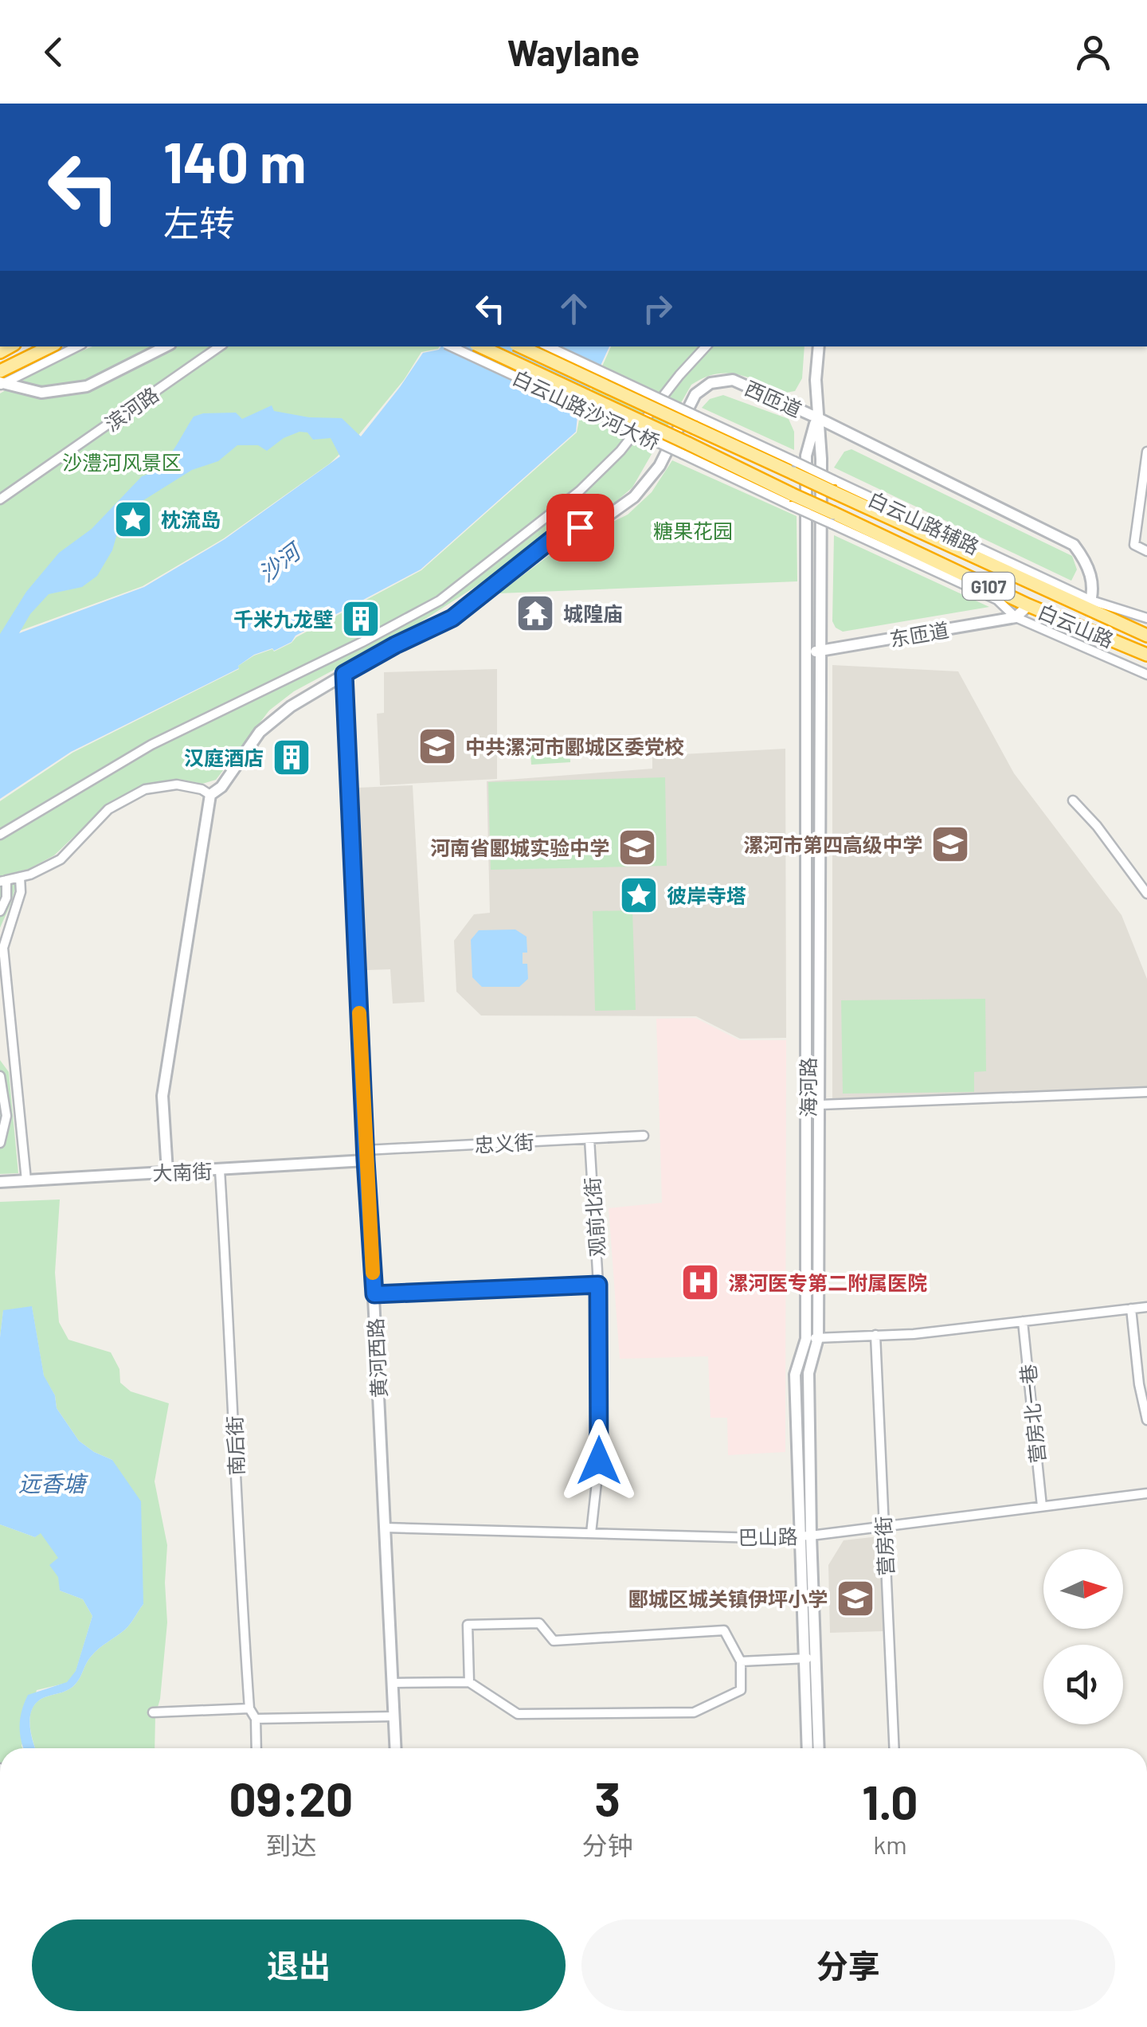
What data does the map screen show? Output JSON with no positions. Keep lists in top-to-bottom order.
{
  "streets": {
    "highway": ["白云山路沙河大桥", "G107", "白云山路"],
    "street": [
      "西匝道",
      "滨河路",
      "白云山路辅路",
      "东匝道",
      "海河路",
      "忠义街",
      "大南街",
      "观前北街",
      "黄河西路",
      "营房北一巷",
      "南后街",
      "巴山路",
      "营房街"
    ]
  },
  "crossings": [
    ["西匝道", "白云山路"],
    ["西匝道", "海河路"],
    ["西匝道", "黄河西路"],
    ["白云山路沙河大桥", "G107"],
    ["白云山路沙河大桥", "白云山路"],
    ["白云山路辅路", "G107"],
    ["白云山路辅路", "白云山路"],
    ["白云山路辅路", "东匝道"],
    ["G107", "白云山路"],
    ["东匝道", "海河路"],
    ["海河路", "巴山路"],
    ["忠义街", "大南街"],
    ["忠义街", "观前北街"],
    ["忠义街", "黄河西路"],
    ["大南街", "黄河西路"],
    ["大南街", "南后街"],
    ["观前北街", "巴山路"],
    ["黄河西路", "巴山路"],
    ["营房北一巷", "巴山路"],
    ["巴山路", "营房街"]
  ],
  "water": ["沙河", "远香塘"],
  "parks": ["沙澧河风景区", "糖果花园"],
  "places": {
    "place": ["枕流岛", "彼岸寺塔"],
    "temple": ["城隍庙"],
    "building": ["千米九龙壁", "汉庭酒店"],
    "school or university": [
      "中共漯河市郾城区委党校",
      "漯河市第四高级中学",
      "河南省郾城实验中学",
      "郾城区城关镇伊坪小学"
    ],
    "hospital": ["漯河医专第二附属医院"]
  },
  "north": "right",
  "page": {
    "header": "Waylane",
    "turn": ["140 m", "左转"],
    "eta": [
      "09:20",
      "到达",
      "3",
      "分钟",
      "1.0",
      "km"
    ],
    "buttons": ["退出", "分享"]
  }
}
